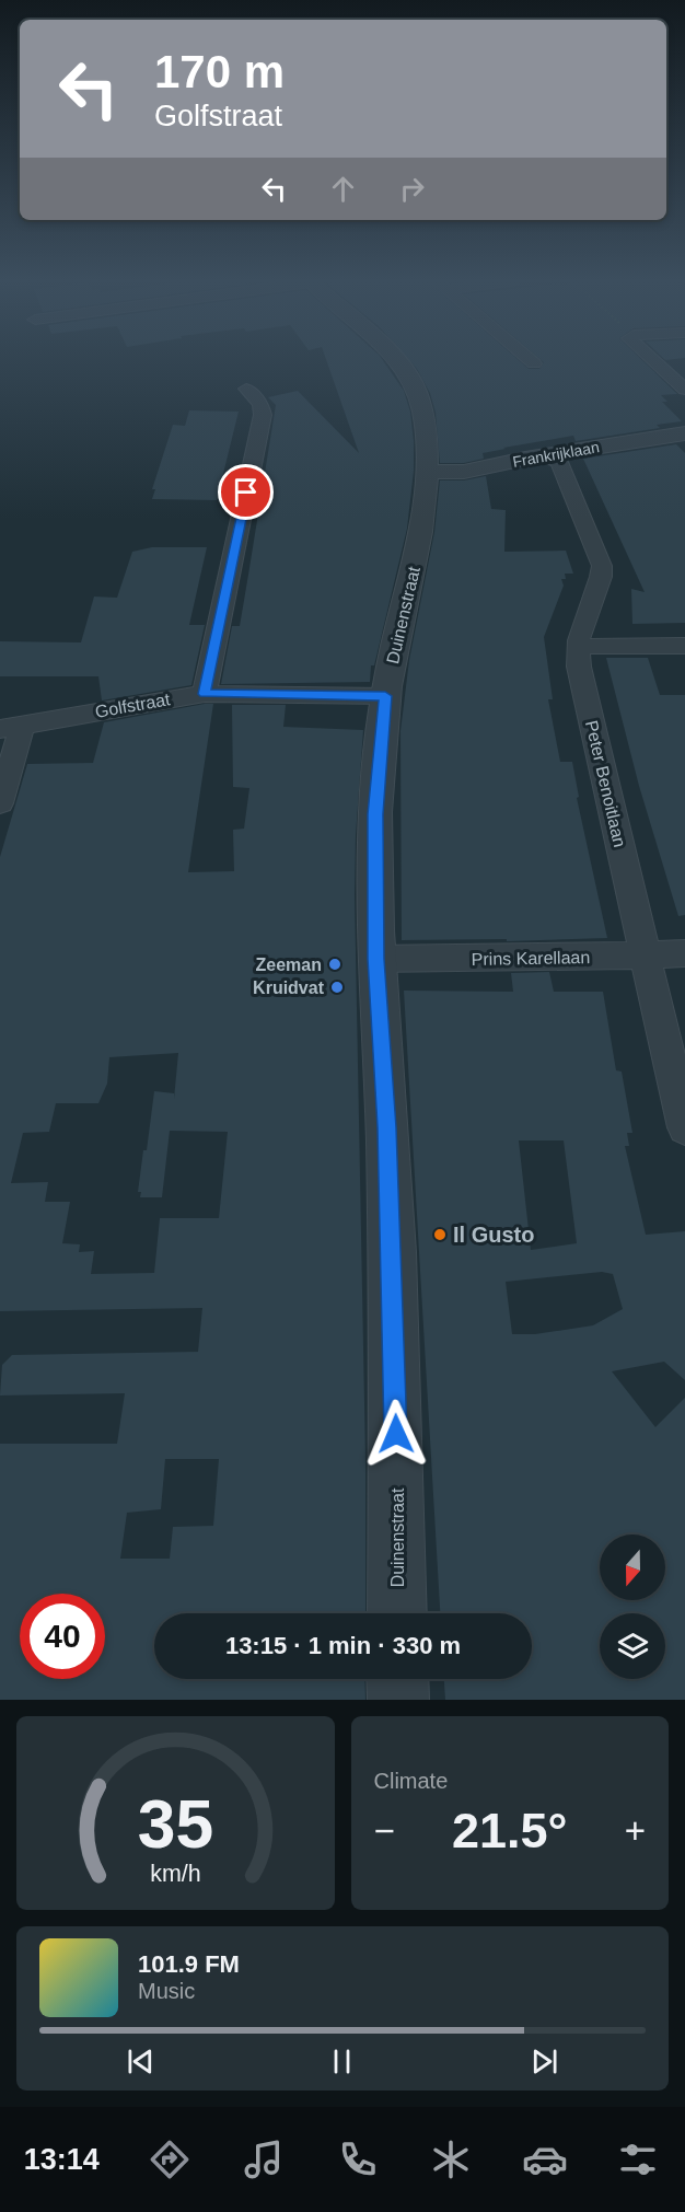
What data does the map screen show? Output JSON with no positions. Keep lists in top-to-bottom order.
{
  "streets": {
    "street": [
      "Frankrijklaan",
      "Duinenstraat",
      "Golfstraat",
      "Peter Benoitlaan",
      "Prins Karellaan"
    ]
  },
  "crossings": [
    ["Frankrijklaan", "Duinenstraat"],
    ["Frankrijklaan", "Peter Benoitlaan"],
    ["Duinenstraat", "Golfstraat"],
    ["Duinenstraat", "Prins Karellaan"],
    ["Peter Benoitlaan", "Prins Karellaan"]
  ],
  "places": ["Zeeman", "Kruidvat", "Il Gusto"],
  "north": "bottom",
  "page": {
    "turn": ["170 m", "Golfstraat"],
    "limit": "40",
    "trip": "13:15 · 1 min · 330 m",
    "tile": "Climate",
    "heat": ["−", "21.5°", "+"],
    "song": ["101.9 FM", "Music"],
    "tabs": "13:14",
    "gauge": ["35", "km/h"]
  }
}
